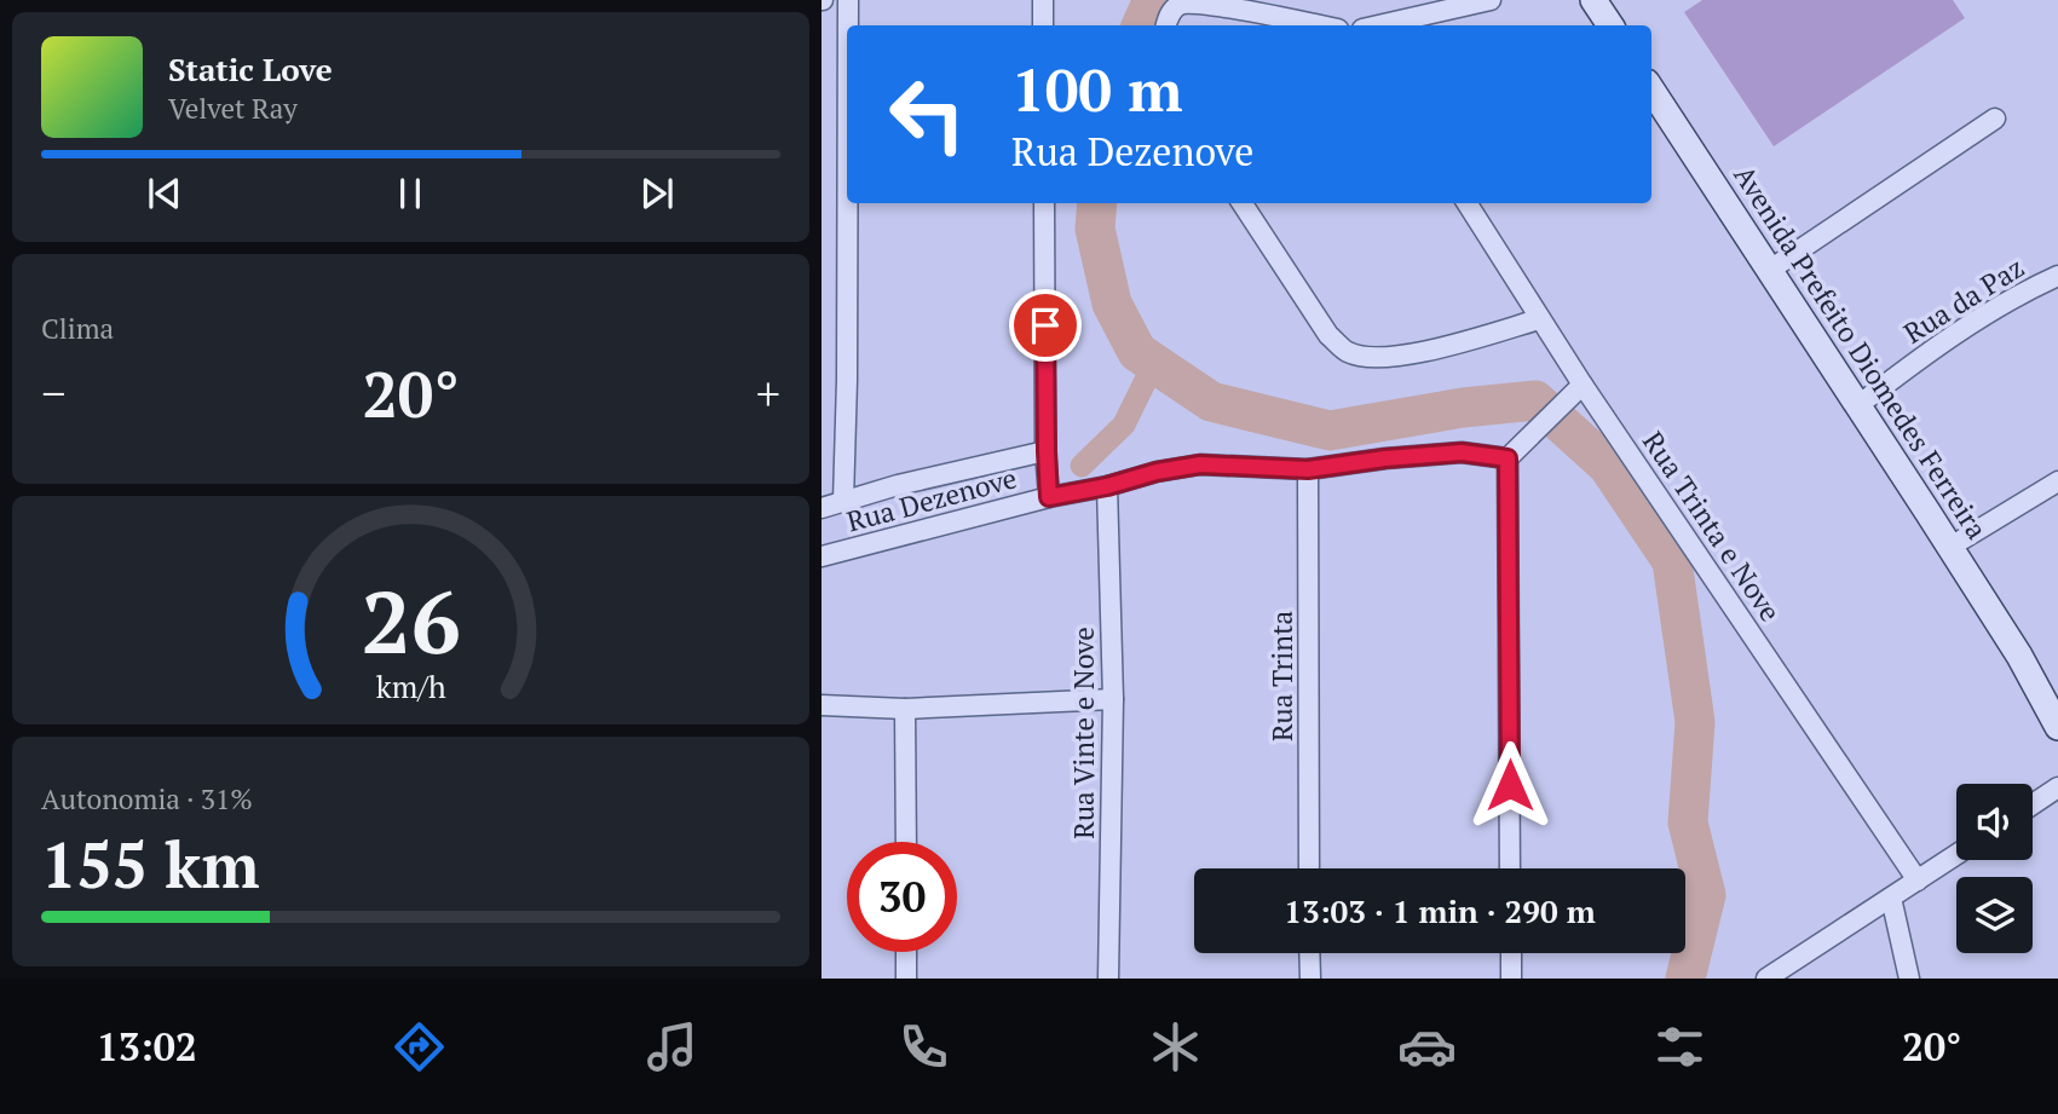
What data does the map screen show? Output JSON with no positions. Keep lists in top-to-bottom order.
{
  "streets": {
    "street": [
      "Rua da Paz",
      "Avenida Prefeito Diomedes Ferreira",
      "Rua Dezenove",
      "Rua Trinta e Nove",
      "Rua Trinta",
      "Rua Vinte e Nove"
    ]
  },
  "crossings": [
    ["Rua da Paz", "Avenida Prefeito Diomedes Ferreira"],
    ["Rua Dezenove", "Rua Trinta"],
    ["Rua Dezenove", "Rua Vinte e Nove"]
  ],
  "page": {
    "turn": ["100 m", "Rua Dezenove"],
    "song": ["Static Love", "Velvet Ray"],
    "tile": [
      "Clima",
      ["Autonomia · 31%", "155 km"]
    ],
    "heat": ["−", "20°", "+"],
    "limit": "30",
    "trip": "13:03 · 1 min · 290 m",
    "tabs": ["13:02", "20°"],
    "gauge": ["26", "km/h"]
  }
}
